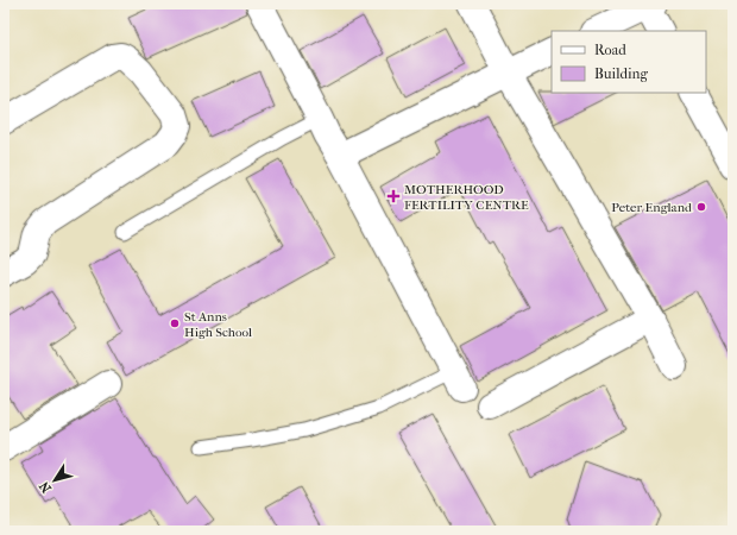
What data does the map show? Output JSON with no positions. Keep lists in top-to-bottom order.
{
  "places": {
    "health": ["MOTHERHOOD FERTILITY CENTRE"],
    "other": ["Peter England", "St Anns High School"]
  },
  "legend": ["Road", "Building"],
  "north": "bottom left"
}
